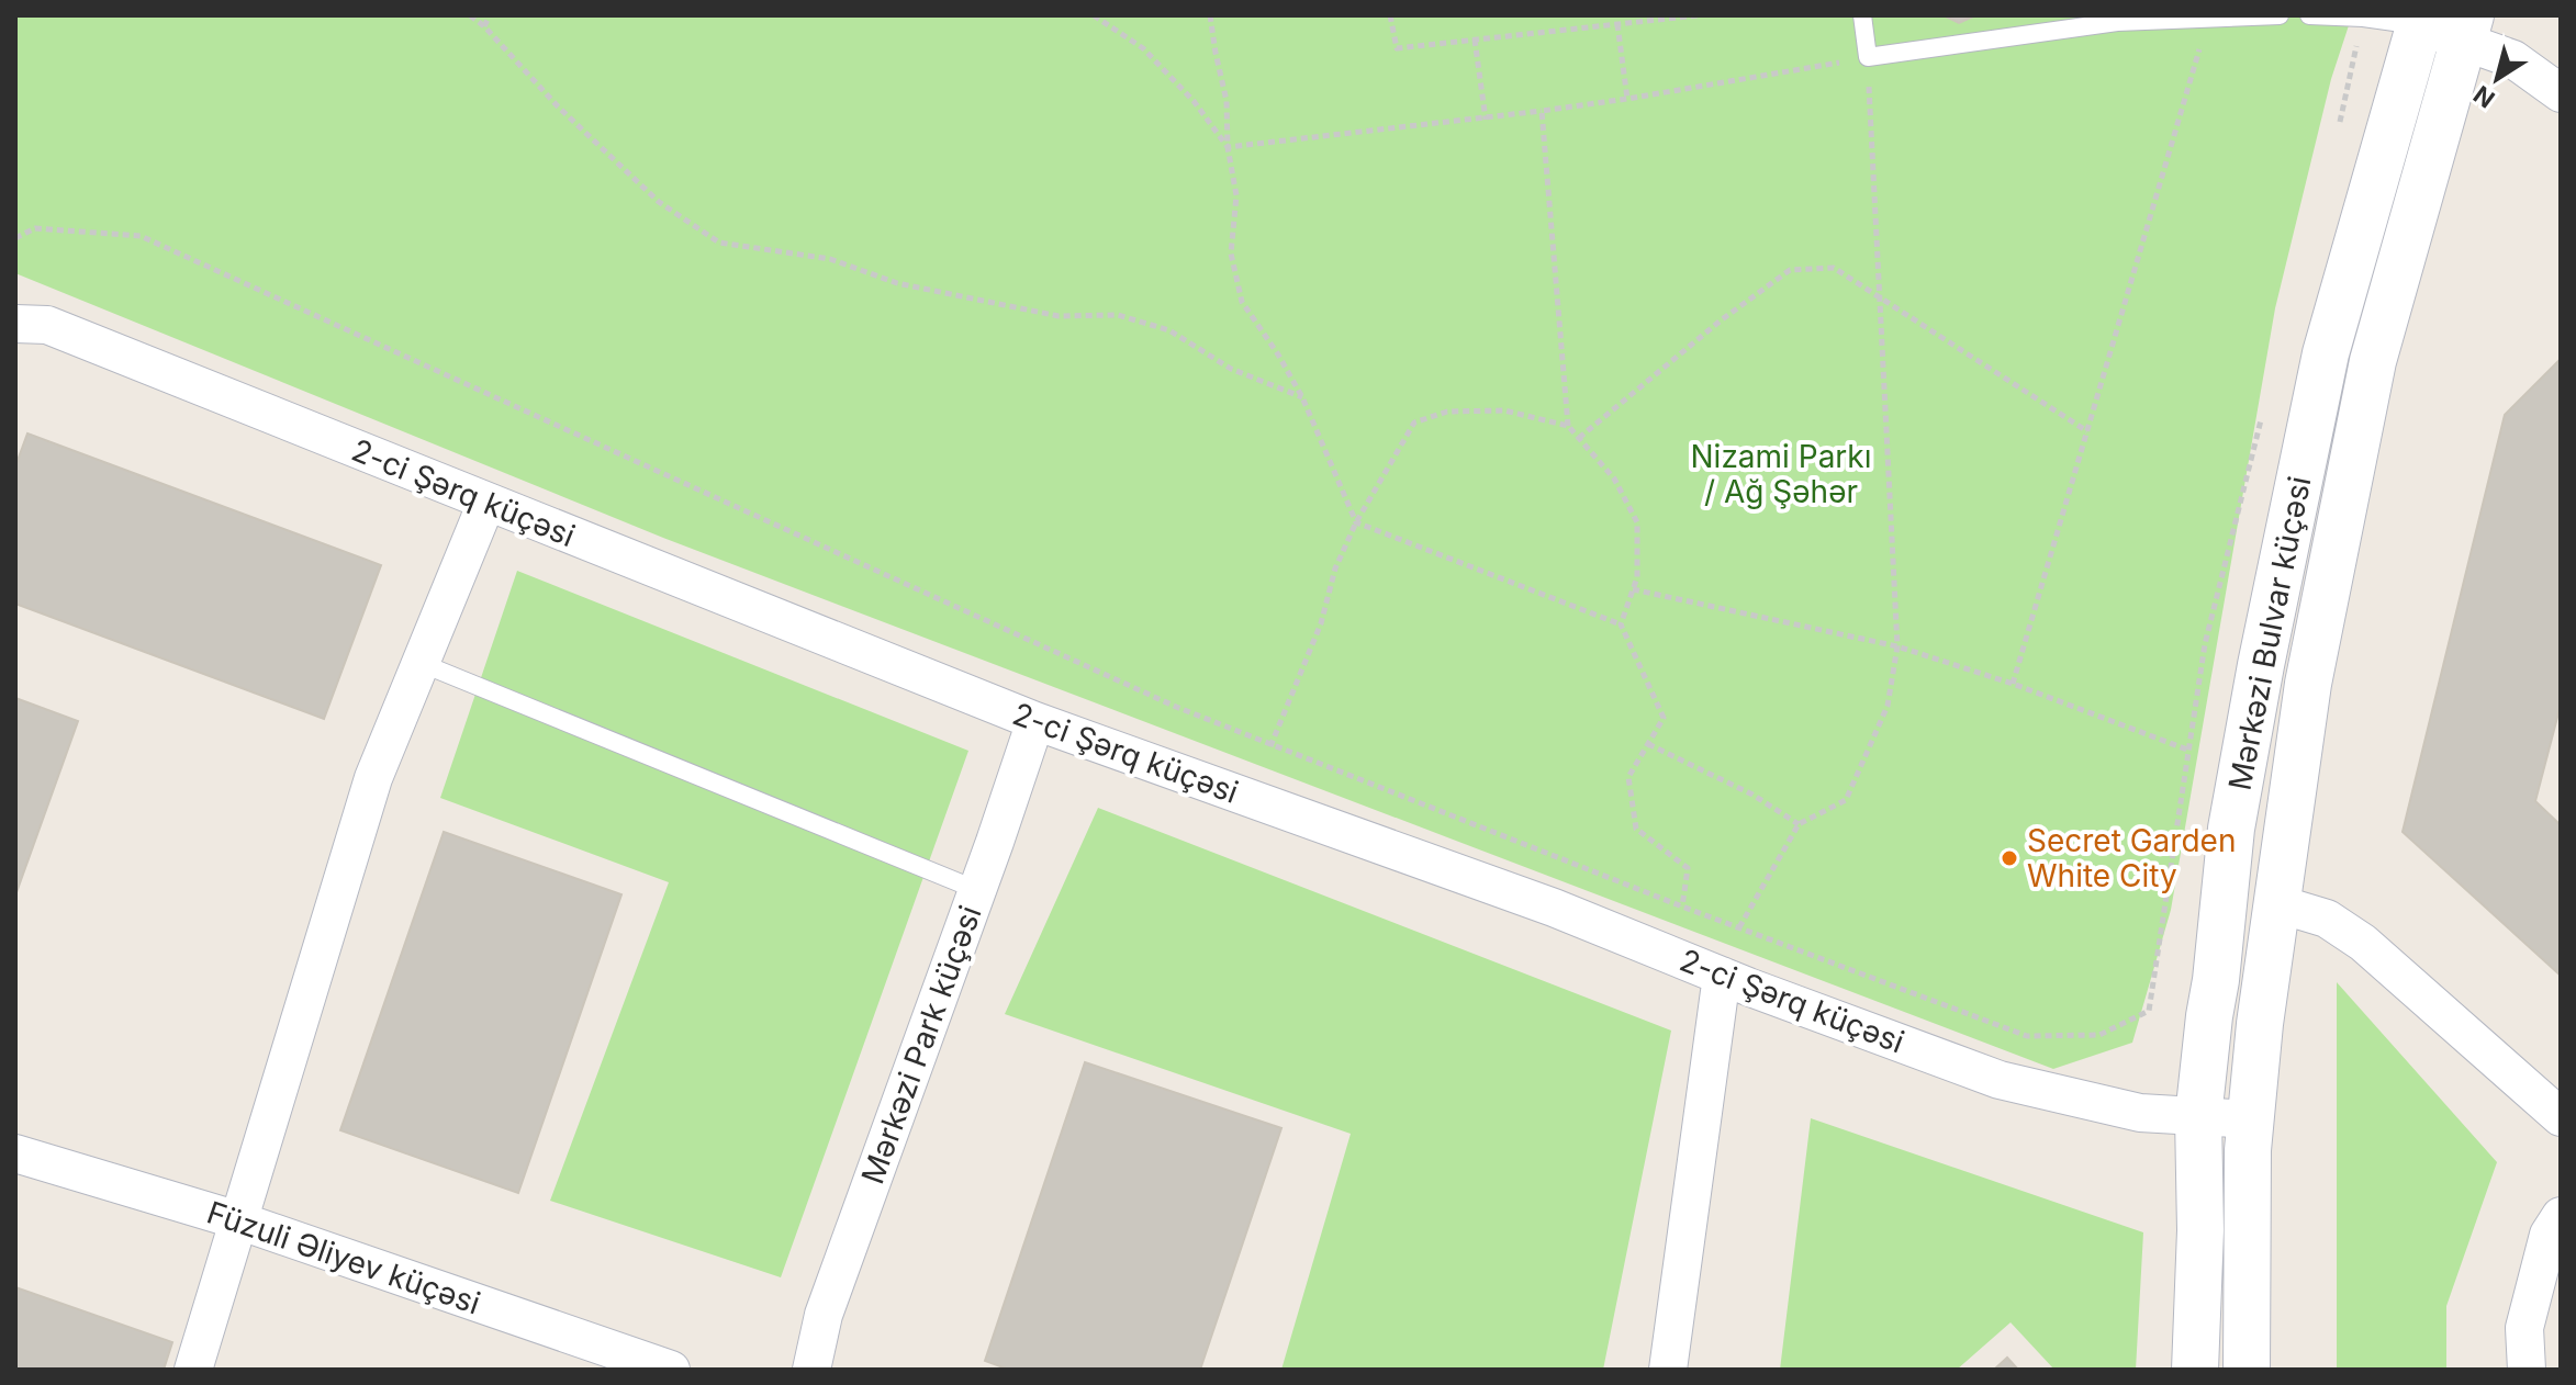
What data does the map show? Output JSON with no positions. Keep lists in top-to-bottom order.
{
  "streets": {
    "street": [
      "2-ci Şərq küçəsi",
      "Mərkəzi Bulvar küçəsi",
      "Mərkəzi Park küçəsi",
      "Füzuli Əliyev küçəsi"
    ]
  },
  "crossings": [
    ["2-ci Şərq küçəsi", "Mərkəzi Bulvar küçəsi"],
    ["2-ci Şərq küçəsi", "Mərkəzi Park küçəsi"]
  ],
  "parks": ["Nizami Parkı / Ağ Şəhər"],
  "places": ["Secret Garden White City"],
  "north": "bottom left"
}
